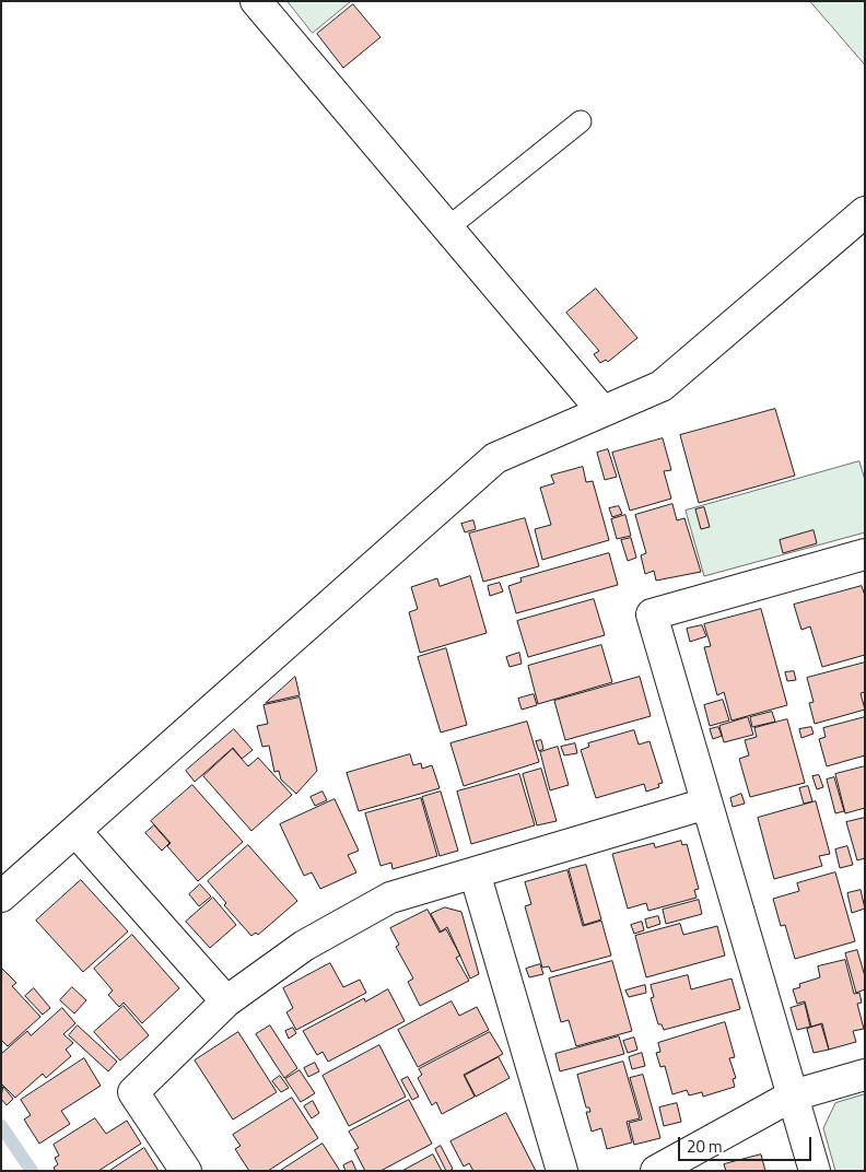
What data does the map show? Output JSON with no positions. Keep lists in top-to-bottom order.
{
  "scale_bar": "20 m"
}
